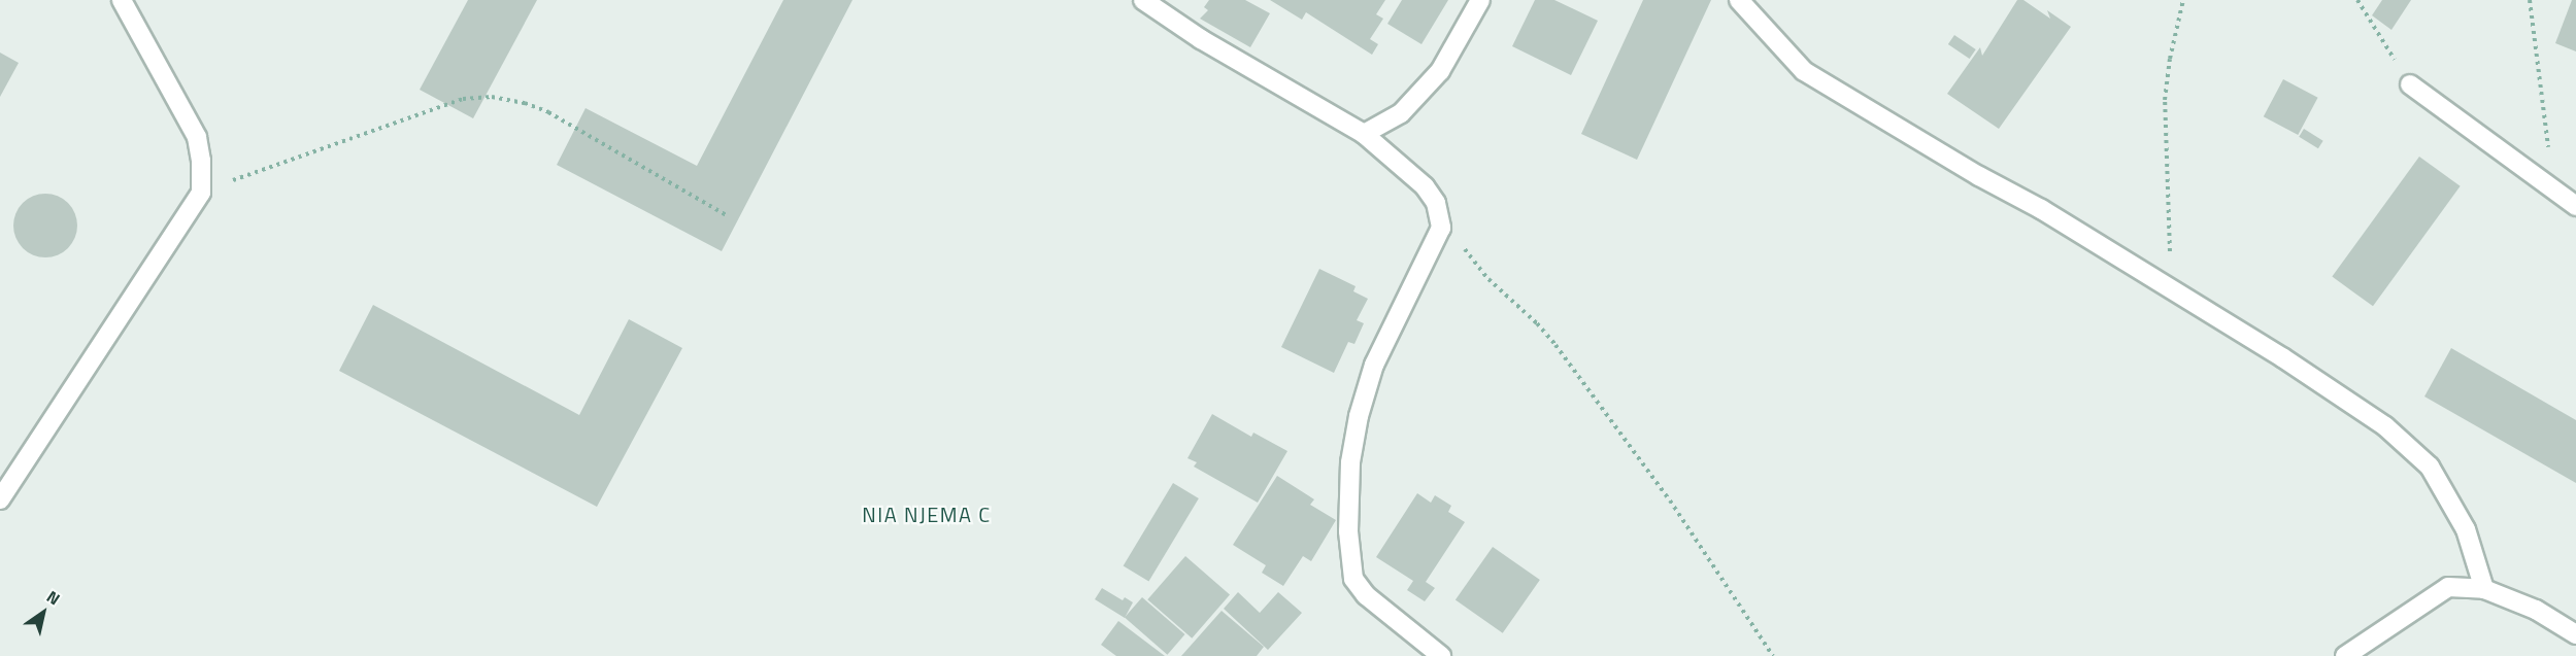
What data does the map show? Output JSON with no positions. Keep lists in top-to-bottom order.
{
  "districts": ["NIA NJEMA C"],
  "north": "top right"
}
